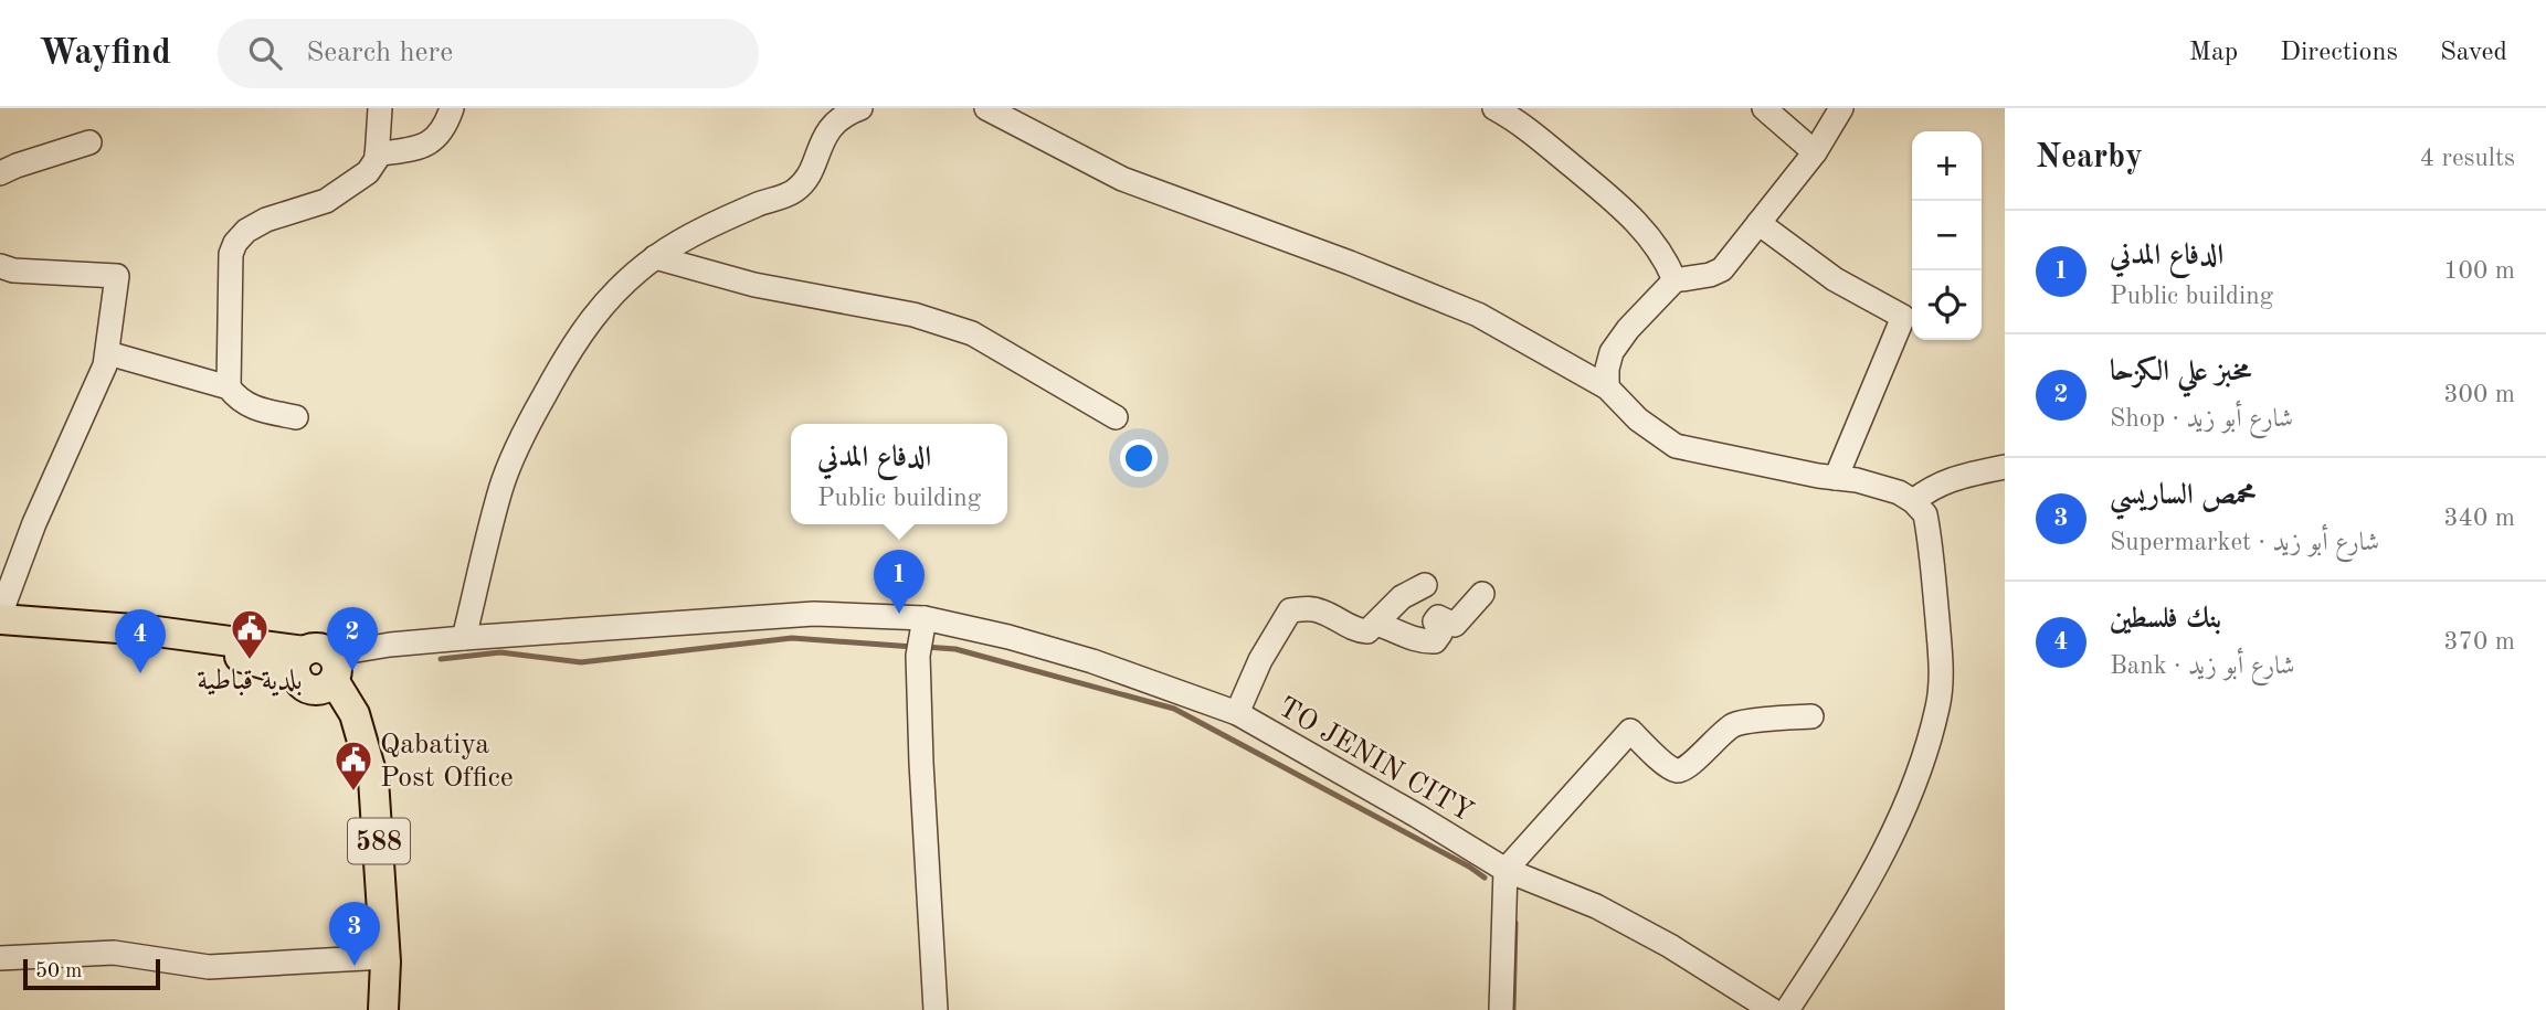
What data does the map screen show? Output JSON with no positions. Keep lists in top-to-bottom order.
{
  "streets": {
    "main road": ["588"],
    "street": ["TO JENIN CITY"]
  },
  "crossings": [
    ["TO JENIN CITY", "588"]
  ],
  "places": {
    "public building": ["بلدية قباطية", "Qabatiya Post Office"]
  },
  "scale_bar": "50 m",
  "page": {
    "header": "Wayfind",
    "search": "Search here",
    "nav": ["Map", "Directions", "Saved"],
    "heading": ["Nearby", "4 results"],
    "map_buttons": ["+", "−"],
    "list": [
      {
        "mark": "1",
        "name": "الدفاع المدني",
        "note": "Public building",
        "value": "100 m"
      },
      {
        "mark": "2",
        "name": "مخبز علي الكزحا",
        "note": "Shop · شارع أبو زيد",
        "value": "300 m"
      },
      {
        "mark": "3",
        "name": "محمص الساريسي",
        "note": "Supermarket · شارع أبو زيد",
        "value": "340 m"
      },
      {
        "mark": "4",
        "name": "بنك فلسطين",
        "note": "Bank · شارع أبو زيد",
        "value": "370 m"
      }
    ],
    "popup": ["الدفاع المدني", "Public building"],
    "pins": [
      "1",
      "2",
      "4",
      "3"
    ],
    "scale": "50 m"
  }
}
